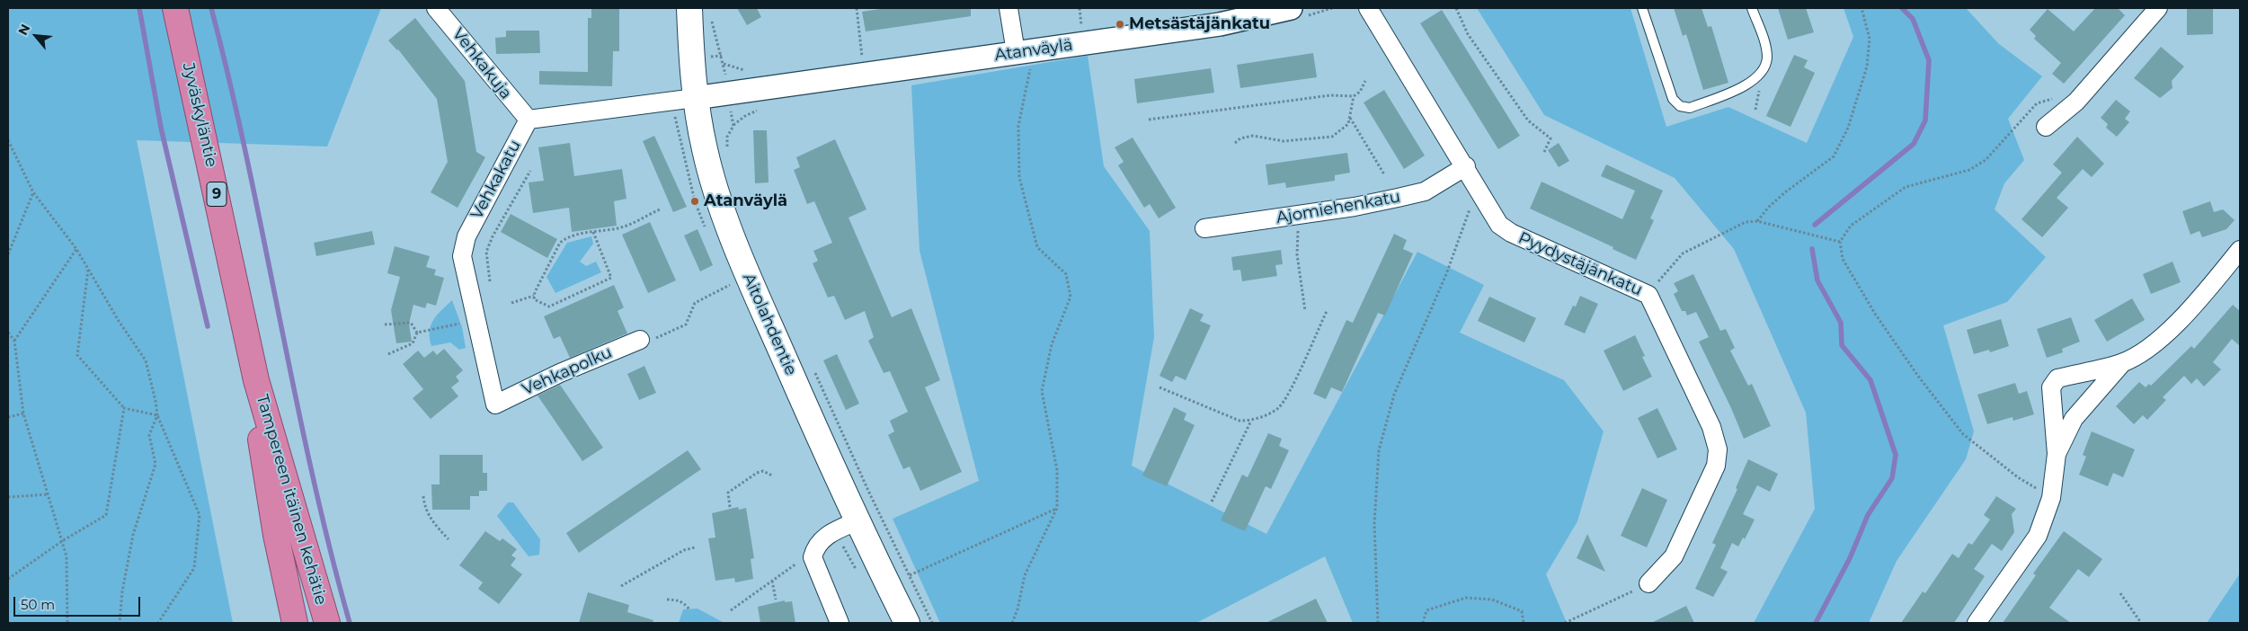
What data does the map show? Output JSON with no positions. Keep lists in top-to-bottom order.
{
  "streets": {
    "highway": ["Jyväskyläntie", "9", "Tampereen itäinen kehätie"],
    "main road": ["Aitolahdentie"],
    "street": [
      "Atanväylä",
      "Vehkakuja",
      "Vehkakatu",
      "Ajomiehenkatu",
      "Pyydystäjänkatu",
      "Vehkapolku"
    ]
  },
  "crossings": [
    ["Atanväylä", "Aitolahdentie"],
    ["Vehkakuja", "Vehkakatu"],
    ["Jyväskyläntie", "Tampereen itäinen kehätie"],
    ["Vehkakatu", "Vehkapolku"],
    ["Ajomiehenkatu", "Pyydystäjänkatu"]
  ],
  "places": ["Metsästäjänkatu", "Atanväylä"],
  "scale_bar": "50 m",
  "north": "top left"
}
